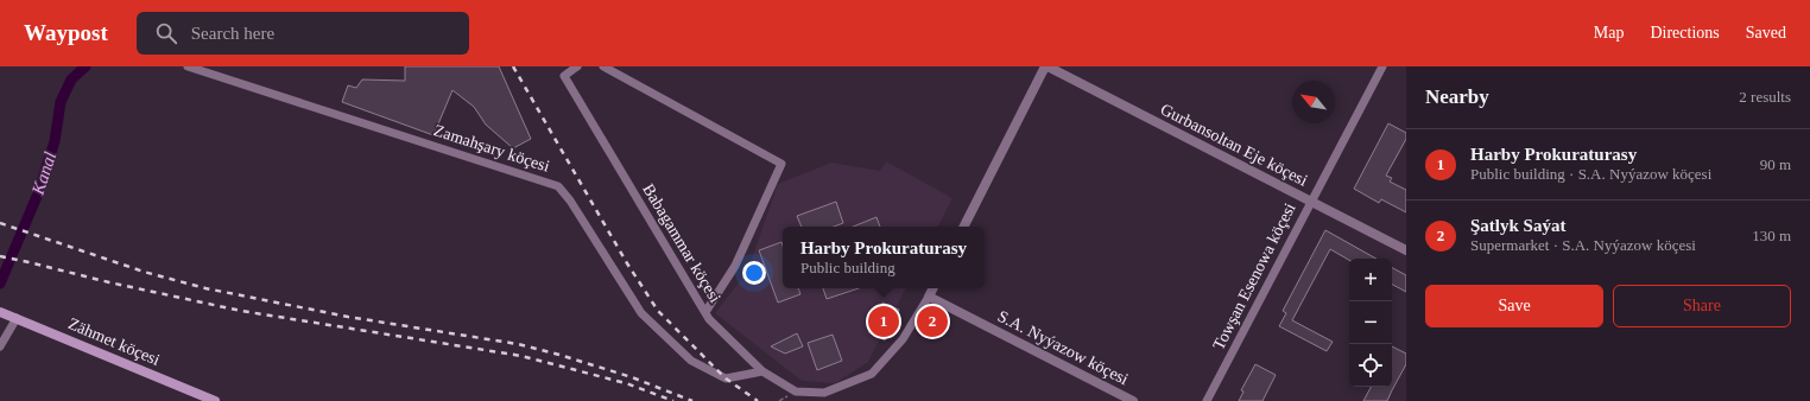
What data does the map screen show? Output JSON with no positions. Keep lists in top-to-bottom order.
{
  "streets": {
    "main road": ["Zähmet köçesi"],
    "street": [
      "Gurbansoltan Eje köçesi",
      "Zamahşary köçesi",
      "Babagammar köçesi",
      "Towşan Esenowa köçesi",
      "S.A. Nyýazow köçesi"
    ]
  },
  "crossings": [
    ["Gurbansoltan Eje köçesi", "Towşan Esenowa köçesi"],
    ["Zamahşary köçesi", "Babagammar köçesi"],
    ["Babagammar köçesi", "S.A. Nyýazow köçesi"]
  ],
  "water": ["Kanal"],
  "north": "top left",
  "page": {
    "header": "Waypost",
    "search": "Search here",
    "nav": ["Map", "Directions", "Saved"],
    "heading": ["Nearby", "2 results"],
    "list": [
      {
        "mark": "1",
        "name": "Harby Prokuraturasy",
        "note": "Public building · S.A. Nyýazow köçesi",
        "value": "90 m"
      },
      {
        "mark": "2",
        "name": "Şatlyk Saýat",
        "note": "Supermarket · S.A. Nyýazow köçesi",
        "value": "130 m"
      }
    ],
    "popup": ["Harby Prokuraturasy", "Public building"],
    "map_buttons": ["+", "−"],
    "buttons": ["Save", "Share"],
    "pins": ["1", "2"]
  }
}
